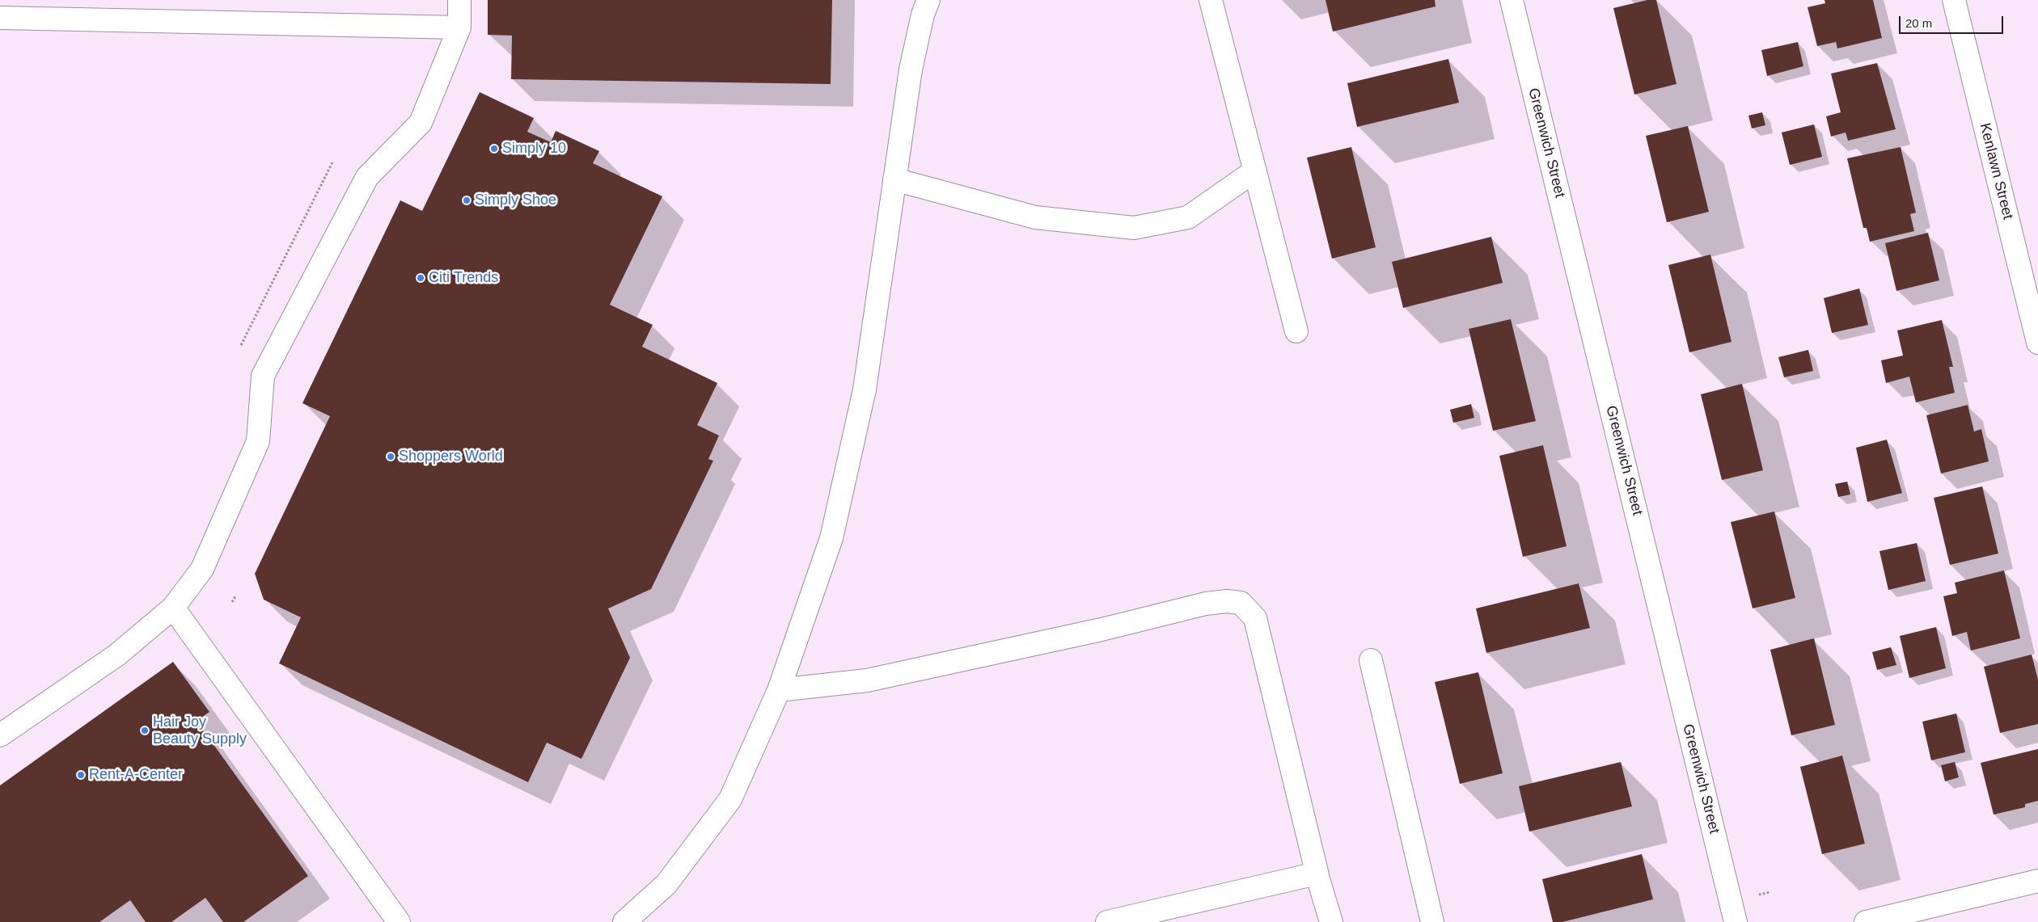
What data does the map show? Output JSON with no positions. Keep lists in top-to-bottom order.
{
  "streets": {
    "street": ["Greenwich Street", "Kenlawn Street"]
  },
  "places": [
    "Simply 10",
    "Simply Shoe",
    "Citi Trends",
    "Shoppers World",
    "Hair Joy Beauty Supply",
    "Rent-A-Center"
  ],
  "scale_bar": "20 m"
}
